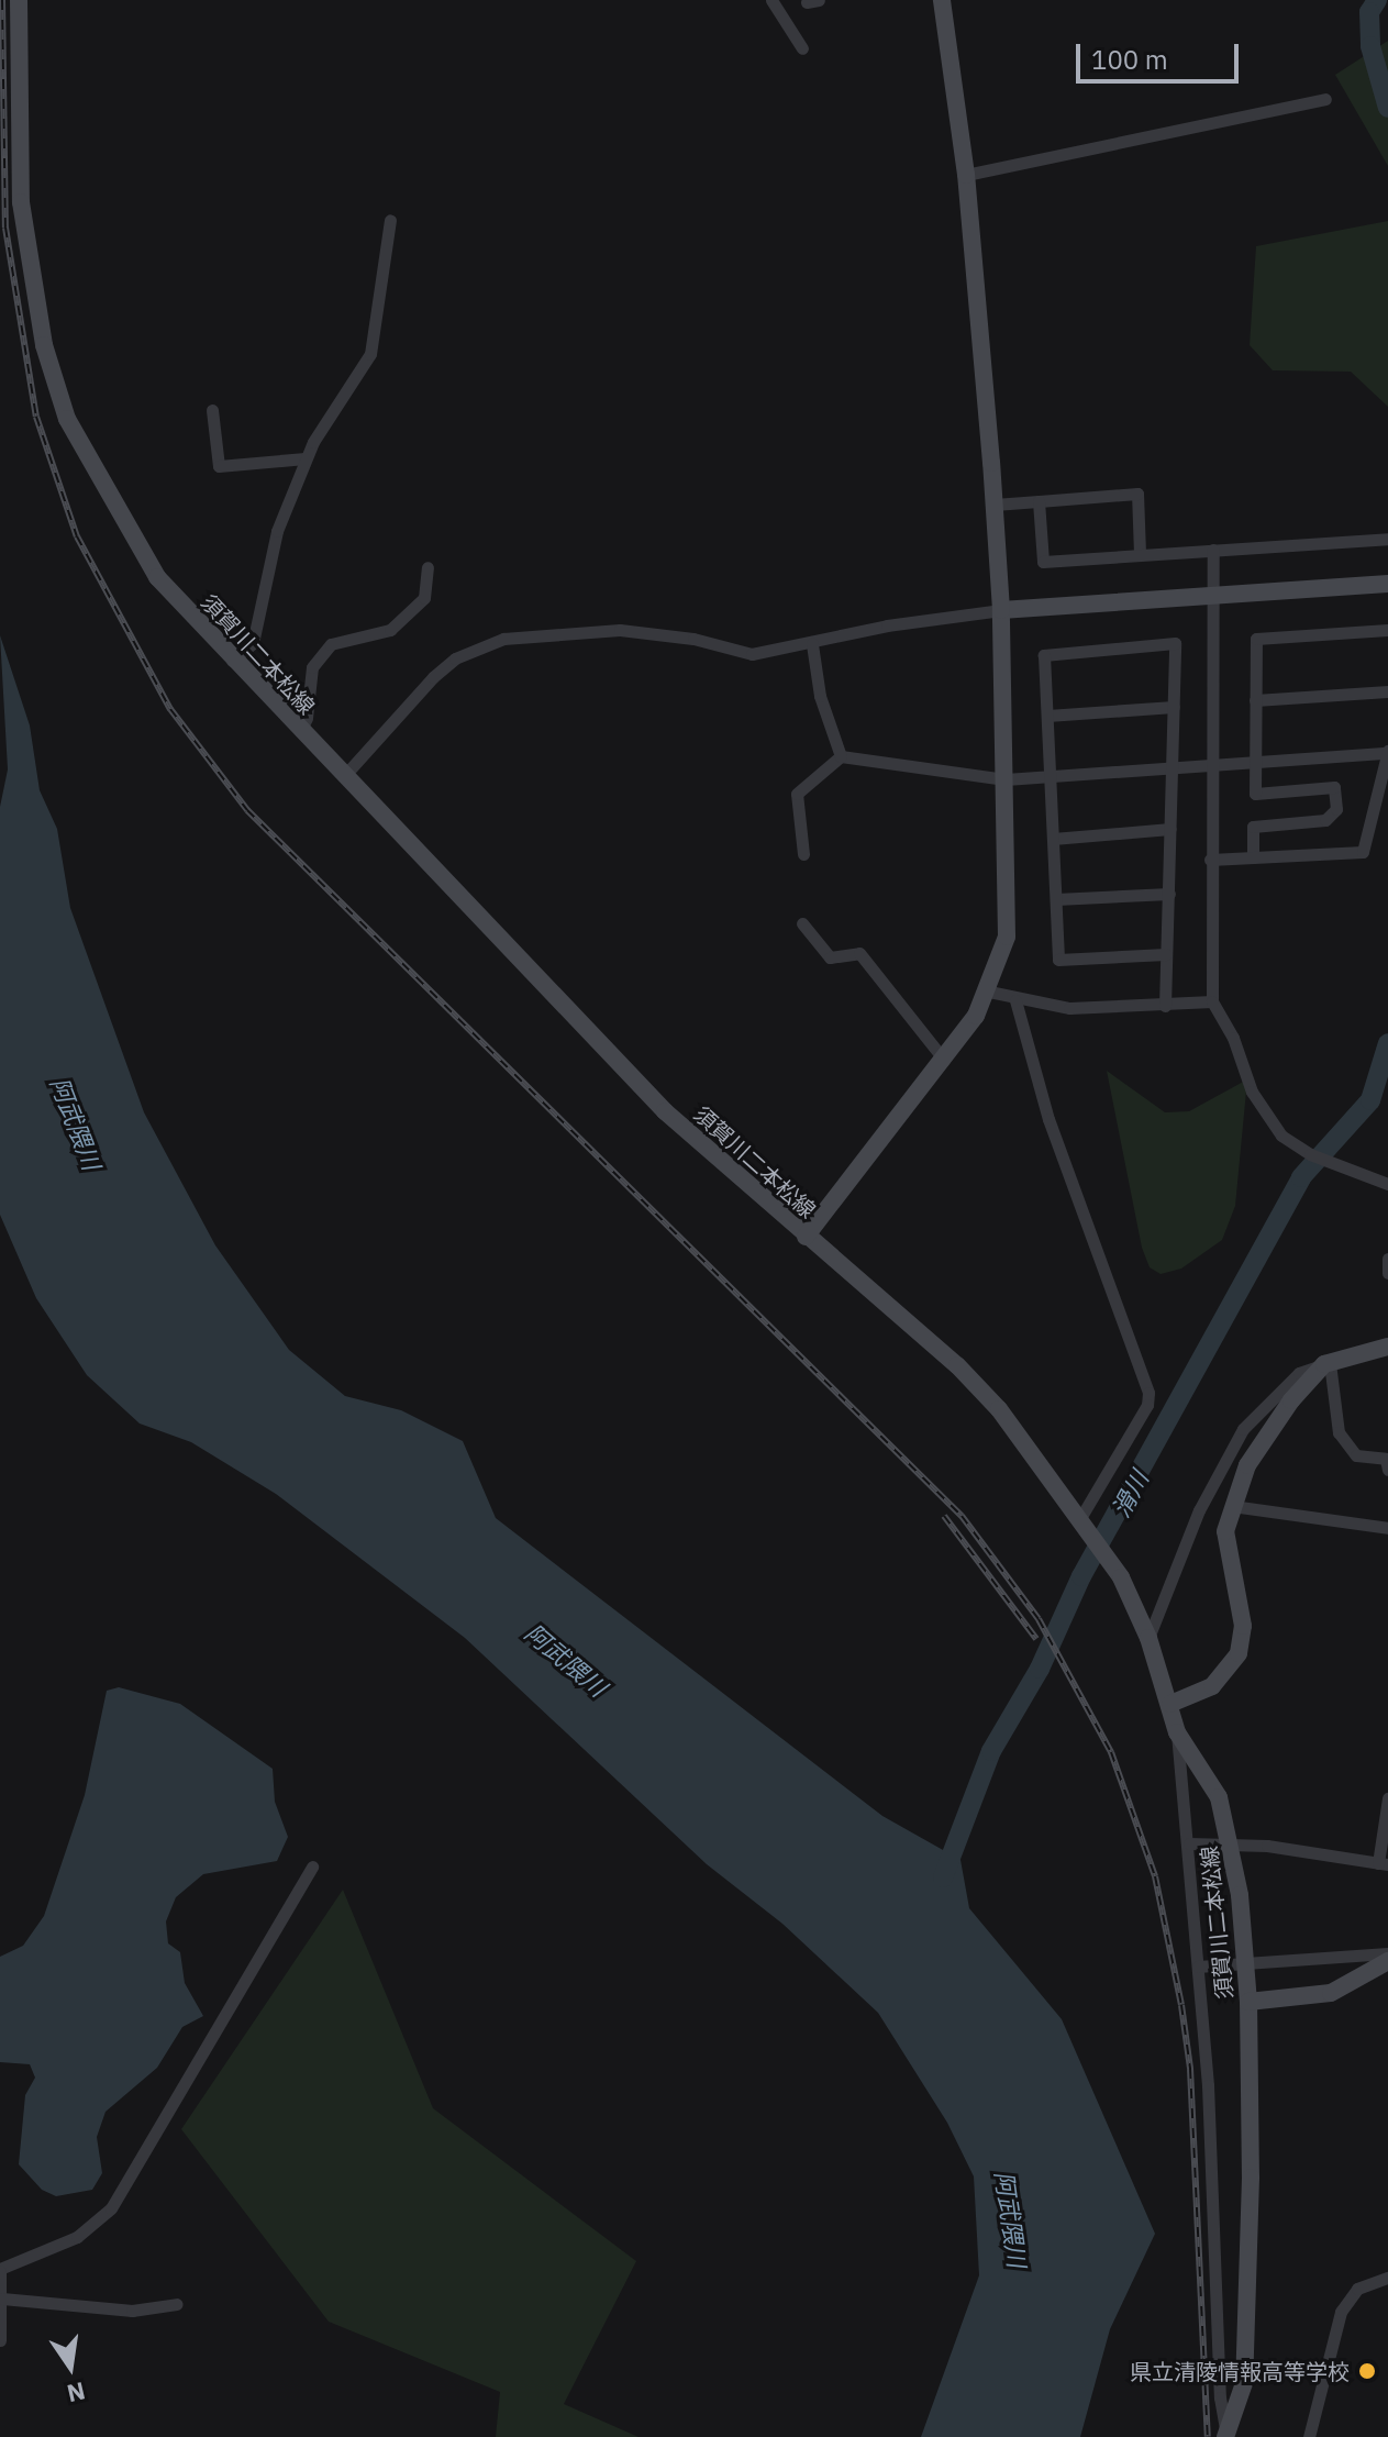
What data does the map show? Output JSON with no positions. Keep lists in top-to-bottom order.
{
  "streets": {
    "main road": ["須賀川二本松線"]
  },
  "water": ["阿武隈川", "滑川"],
  "places": ["県立清陵情報高等学校"],
  "scale_bar": "100 m",
  "north": "bottom"
}
